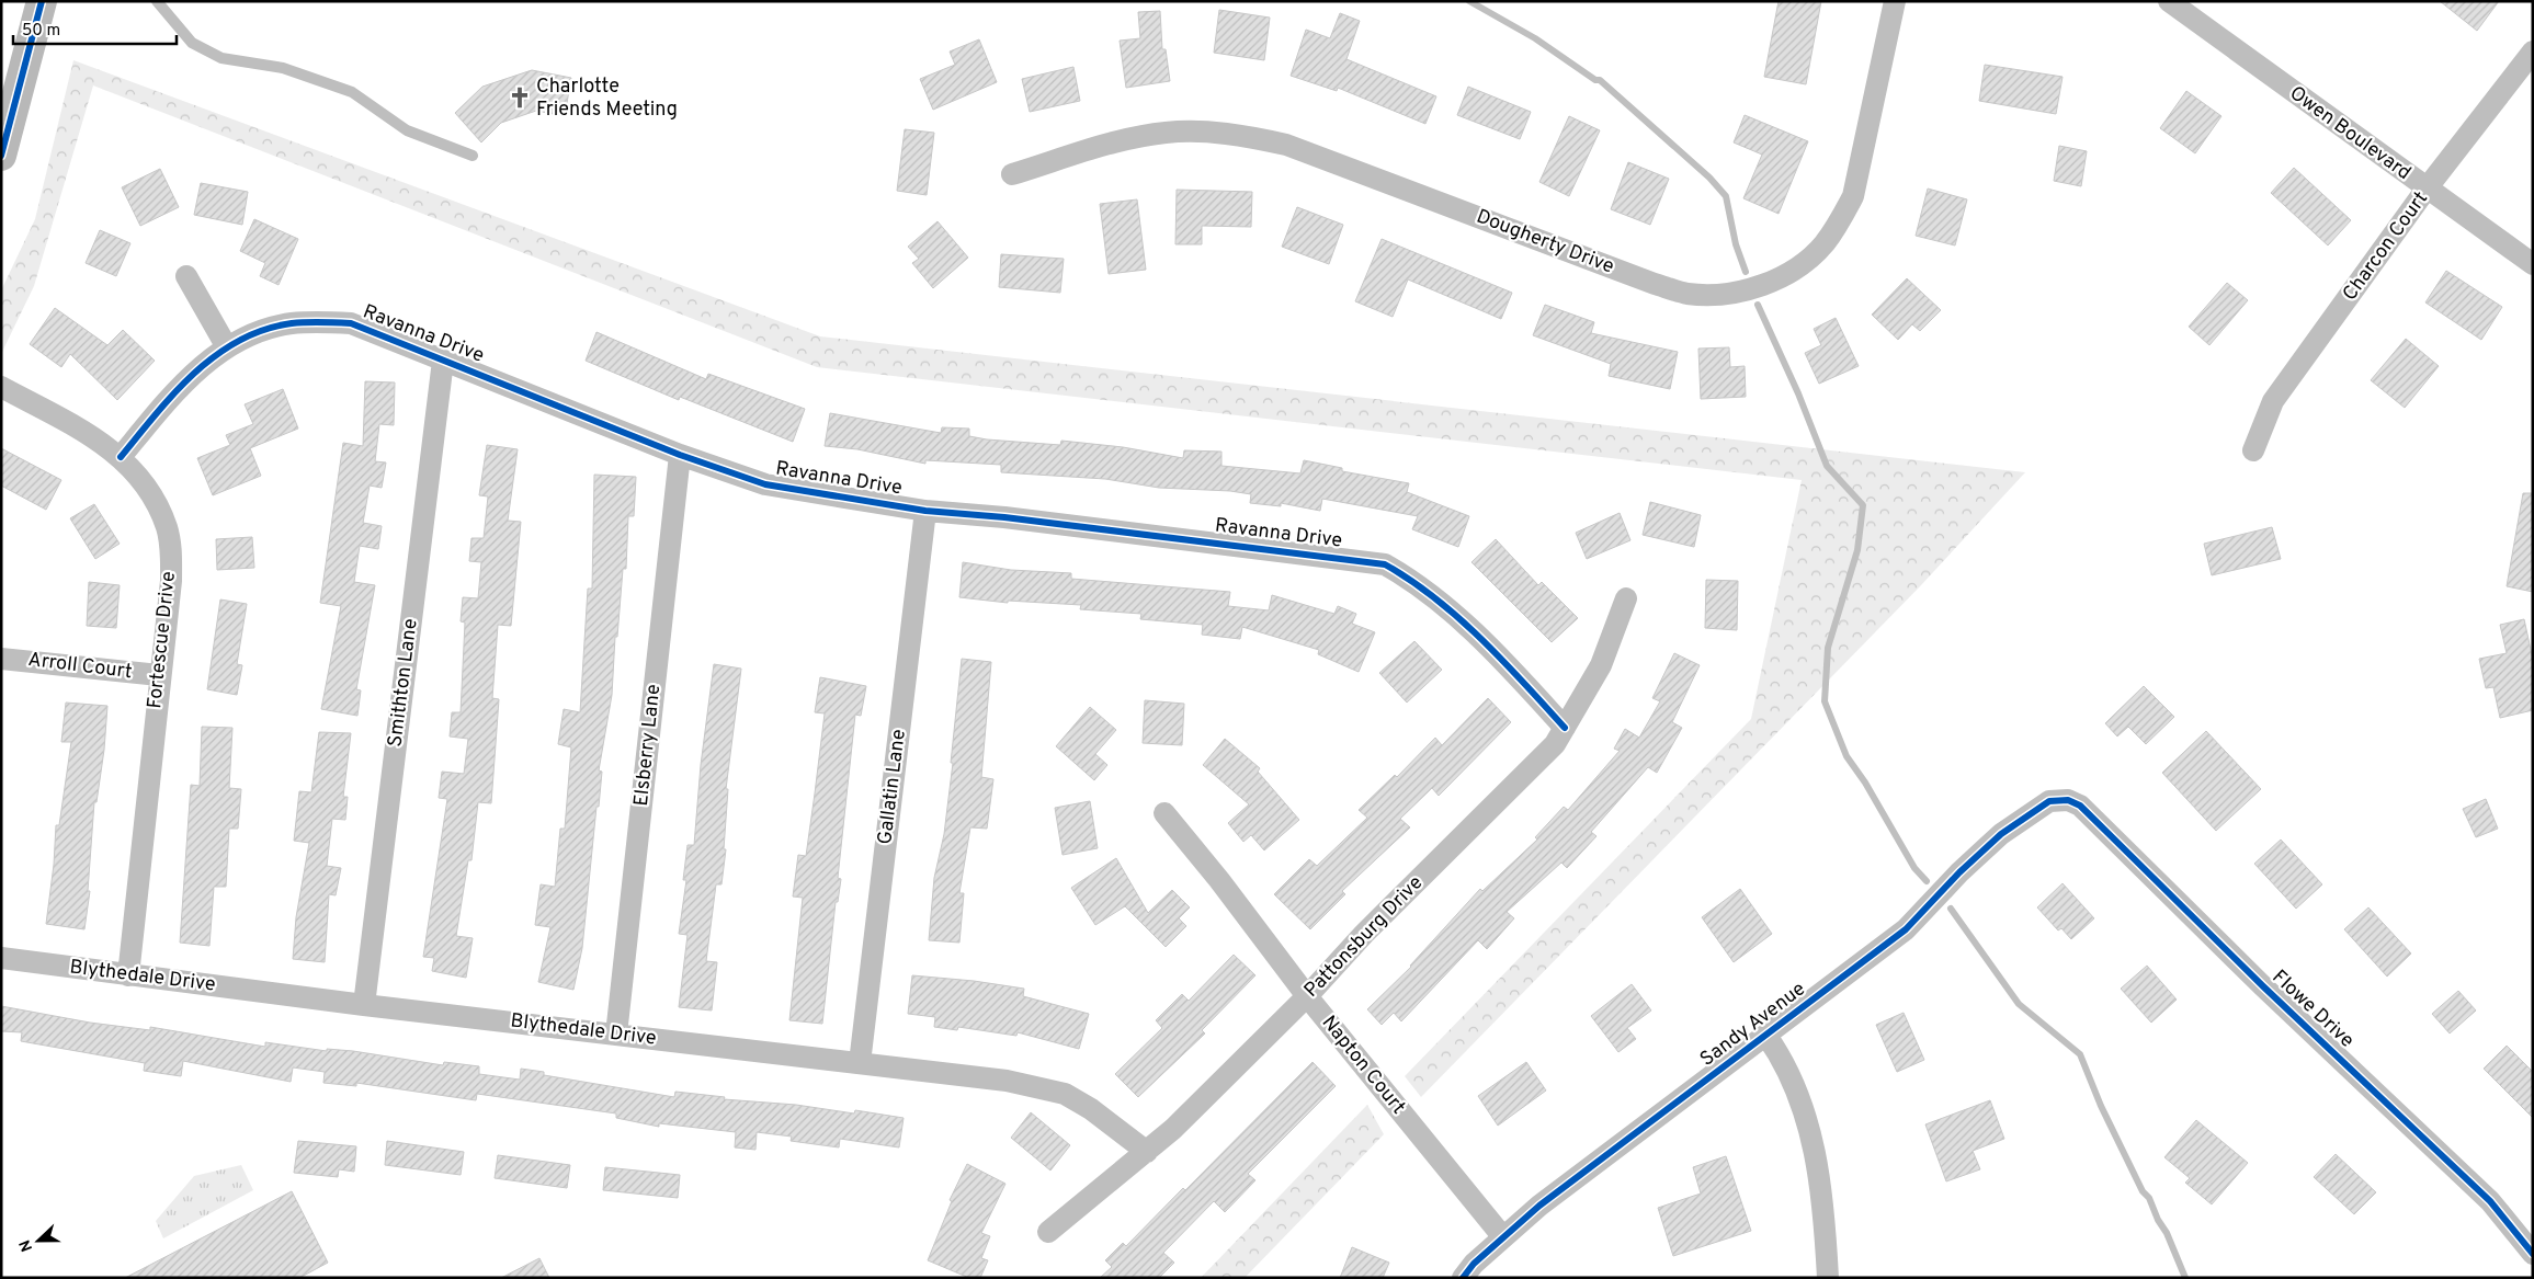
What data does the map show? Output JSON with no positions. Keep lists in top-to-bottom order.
{
  "streets": {
    "street": [
      "Owen Boulevard",
      "Dougherty Drive",
      "Charcon Court",
      "Ravanna Drive",
      "Fortescue Drive",
      "Arroll Court",
      "Smithton Lane",
      "Elsberry Lane",
      "Gallatin Lane",
      "Pattonsburg Drive",
      "Blythedale Drive",
      "Flowe Drive",
      "Sandy Avenue",
      "Napton Court"
    ]
  },
  "crossings": [
    ["Owen Boulevard", "Charcon Court"],
    ["Ravanna Drive", "Fortescue Drive"],
    ["Ravanna Drive", "Smithton Lane"],
    ["Ravanna Drive", "Elsberry Lane"],
    ["Ravanna Drive", "Gallatin Lane"],
    ["Ravanna Drive", "Pattonsburg Drive"],
    ["Fortescue Drive", "Arroll Court"],
    ["Fortescue Drive", "Blythedale Drive"],
    ["Smithton Lane", "Blythedale Drive"],
    ["Elsberry Lane", "Blythedale Drive"],
    ["Gallatin Lane", "Blythedale Drive"],
    ["Pattonsburg Drive", "Blythedale Drive"],
    ["Pattonsburg Drive", "Napton Court"],
    ["Flowe Drive", "Sandy Avenue"],
    ["Sandy Avenue", "Napton Court"]
  ],
  "places": {
    "church": ["Charlotte Friends Meeting"]
  },
  "scale_bar": "50 m",
  "north": "left"
}
